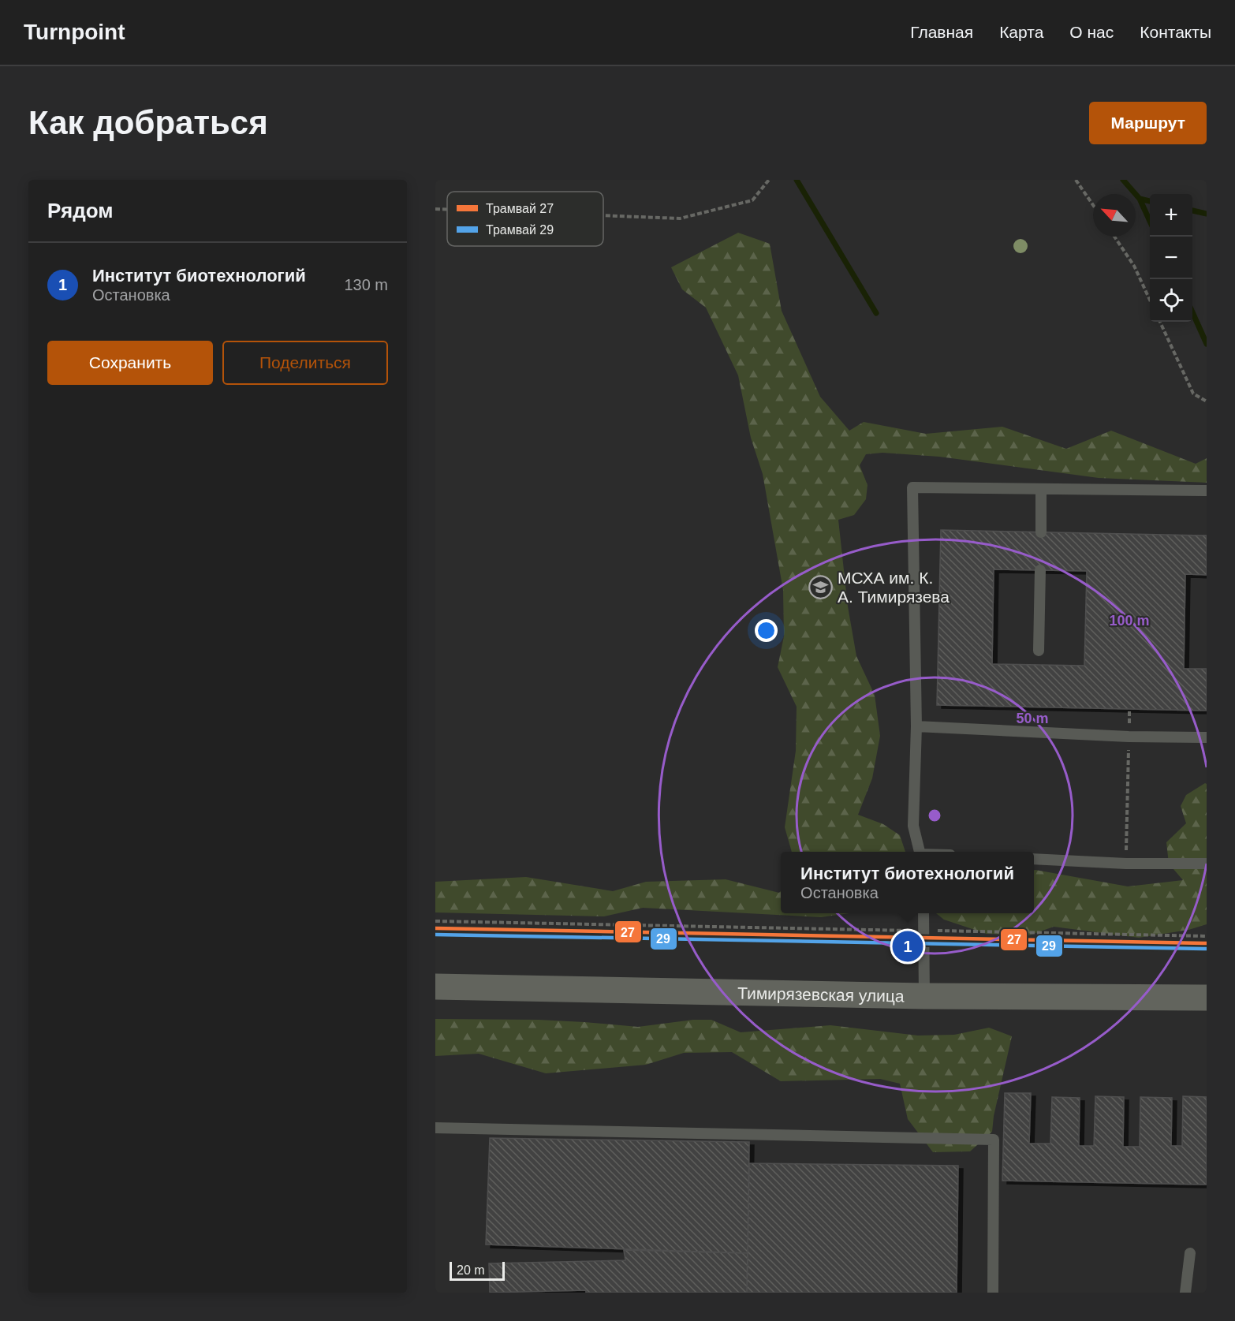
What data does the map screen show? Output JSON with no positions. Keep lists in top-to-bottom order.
{
  "streets": {
    "main road": ["Тимирязевская улица"]
  },
  "places": {
    "school or university": ["МСХА им. К. А. Тимирязева"]
  },
  "lines": ["tram line 27", "tram line 29"],
  "legend": ["Трамвай 27", "Трамвай 29"],
  "scale_bar": "20 m",
  "north": "top left",
  "page": {
    "header": "Turnpoint",
    "nav": [
      "Главная",
      "Карта",
      "О нас",
      "Контакты"
    ],
    "buttons": [
      "Маршрут",
      ["Сохранить", "Поделиться"]
    ],
    "title": "Как добраться",
    "heading": "Рядом",
    "map_buttons": ["+", "−"],
    "list": [
      {
        "mark": "1",
        "name": "Институт биотехнологий",
        "note": "Остановка",
        "value": "130 m"
      }
    ],
    "popup": ["Институт биотехнологий", "Остановка"],
    "pins": "1",
    "scale": "20 m"
  },
  "rings": ["100 m", "50 m"]
}
